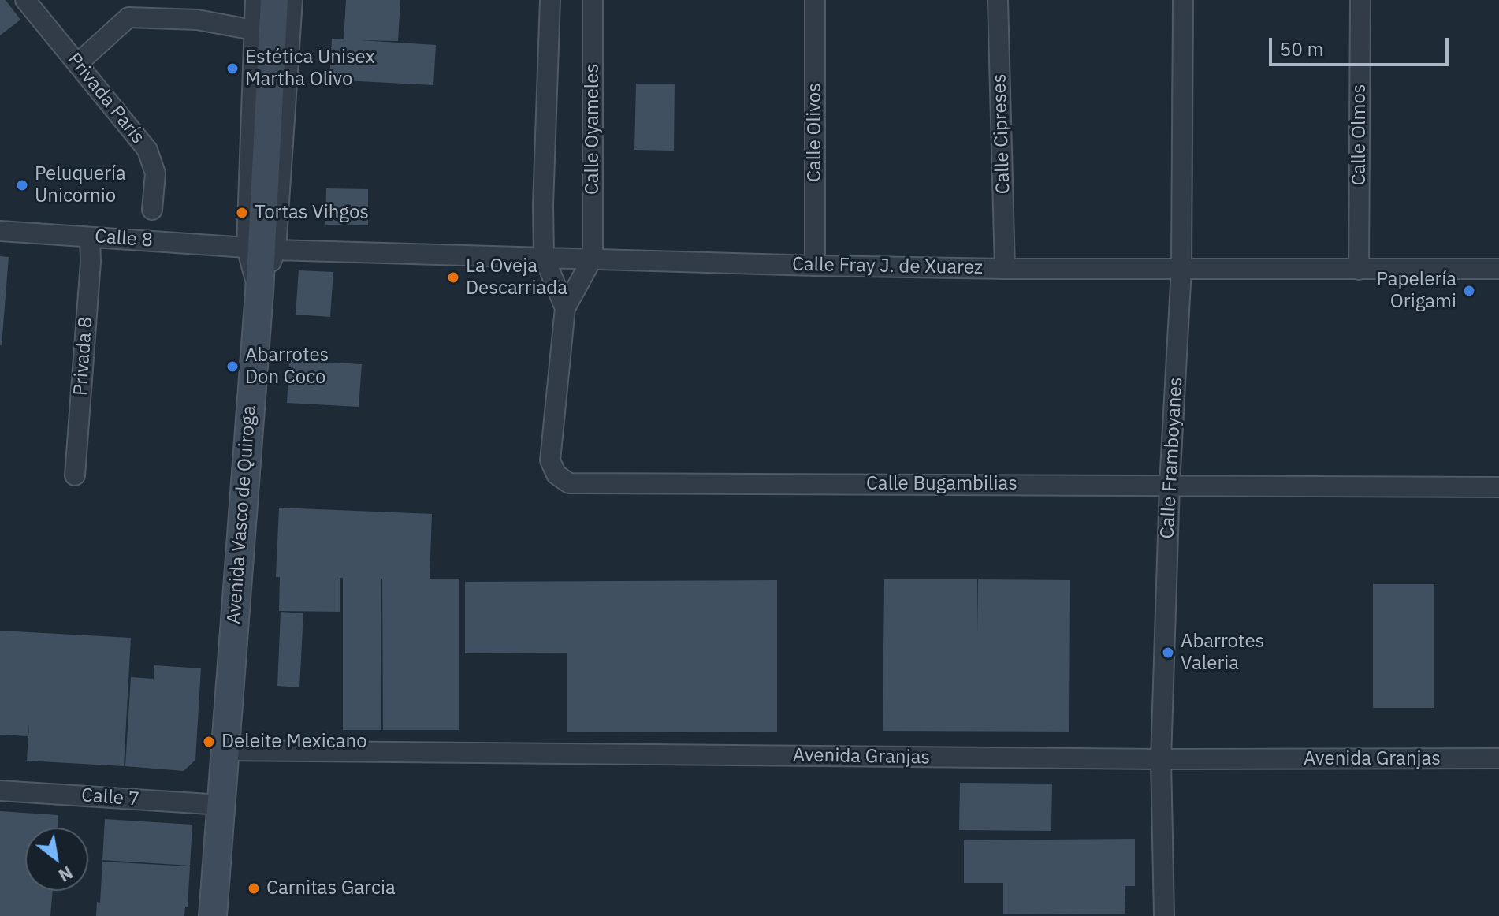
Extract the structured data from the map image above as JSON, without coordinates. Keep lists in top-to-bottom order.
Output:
{
  "streets": {
    "main road": ["Avenida Vasco de Quiroga"],
    "street": [
      "Privada París",
      "Calle Oyameles",
      "Calle Olivos",
      "Calle Cipreses",
      "Calle Olmos",
      "Calle 8",
      "Calle Fray J. de Xuarez",
      "Privada 8",
      "Calle Framboyanes",
      "Calle Bugambilias",
      "Avenida Granjas",
      "Calle 7"
    ]
  },
  "crossings": [
    ["Calle Oyameles", "Calle Fray J. de Xuarez"],
    ["Calle Oyameles", "Calle Bugambilias"],
    ["Calle Olivos", "Calle Fray J. de Xuarez"],
    ["Calle Cipreses", "Calle Fray J. de Xuarez"],
    ["Calle Olmos", "Calle Fray J. de Xuarez"],
    ["Calle 8", "Privada 8"],
    ["Calle Fray J. de Xuarez", "Calle Framboyanes"],
    ["Calle Fray J. de Xuarez", "Calle Bugambilias"],
    ["Calle Framboyanes", "Calle Bugambilias"],
    ["Calle Framboyanes", "Avenida Granjas"],
    ["Avenida Vasco de Quiroga", "Avenida Granjas"],
    ["Avenida Vasco de Quiroga", "Calle 7"]
  ],
  "places": [
    "Estética Unisex Martha Olivo",
    "Peluquería Unicornio",
    "Tortas Vihgos",
    "La Oveja Descarriada",
    "Papelería Origami",
    "Abarrotes Don Coco",
    "Abarrotes Valeria",
    "Deleite Mexicano",
    "Carnitas Garcia"
  ],
  "scale_bar": "50 m",
  "north": "bottom right"
}
